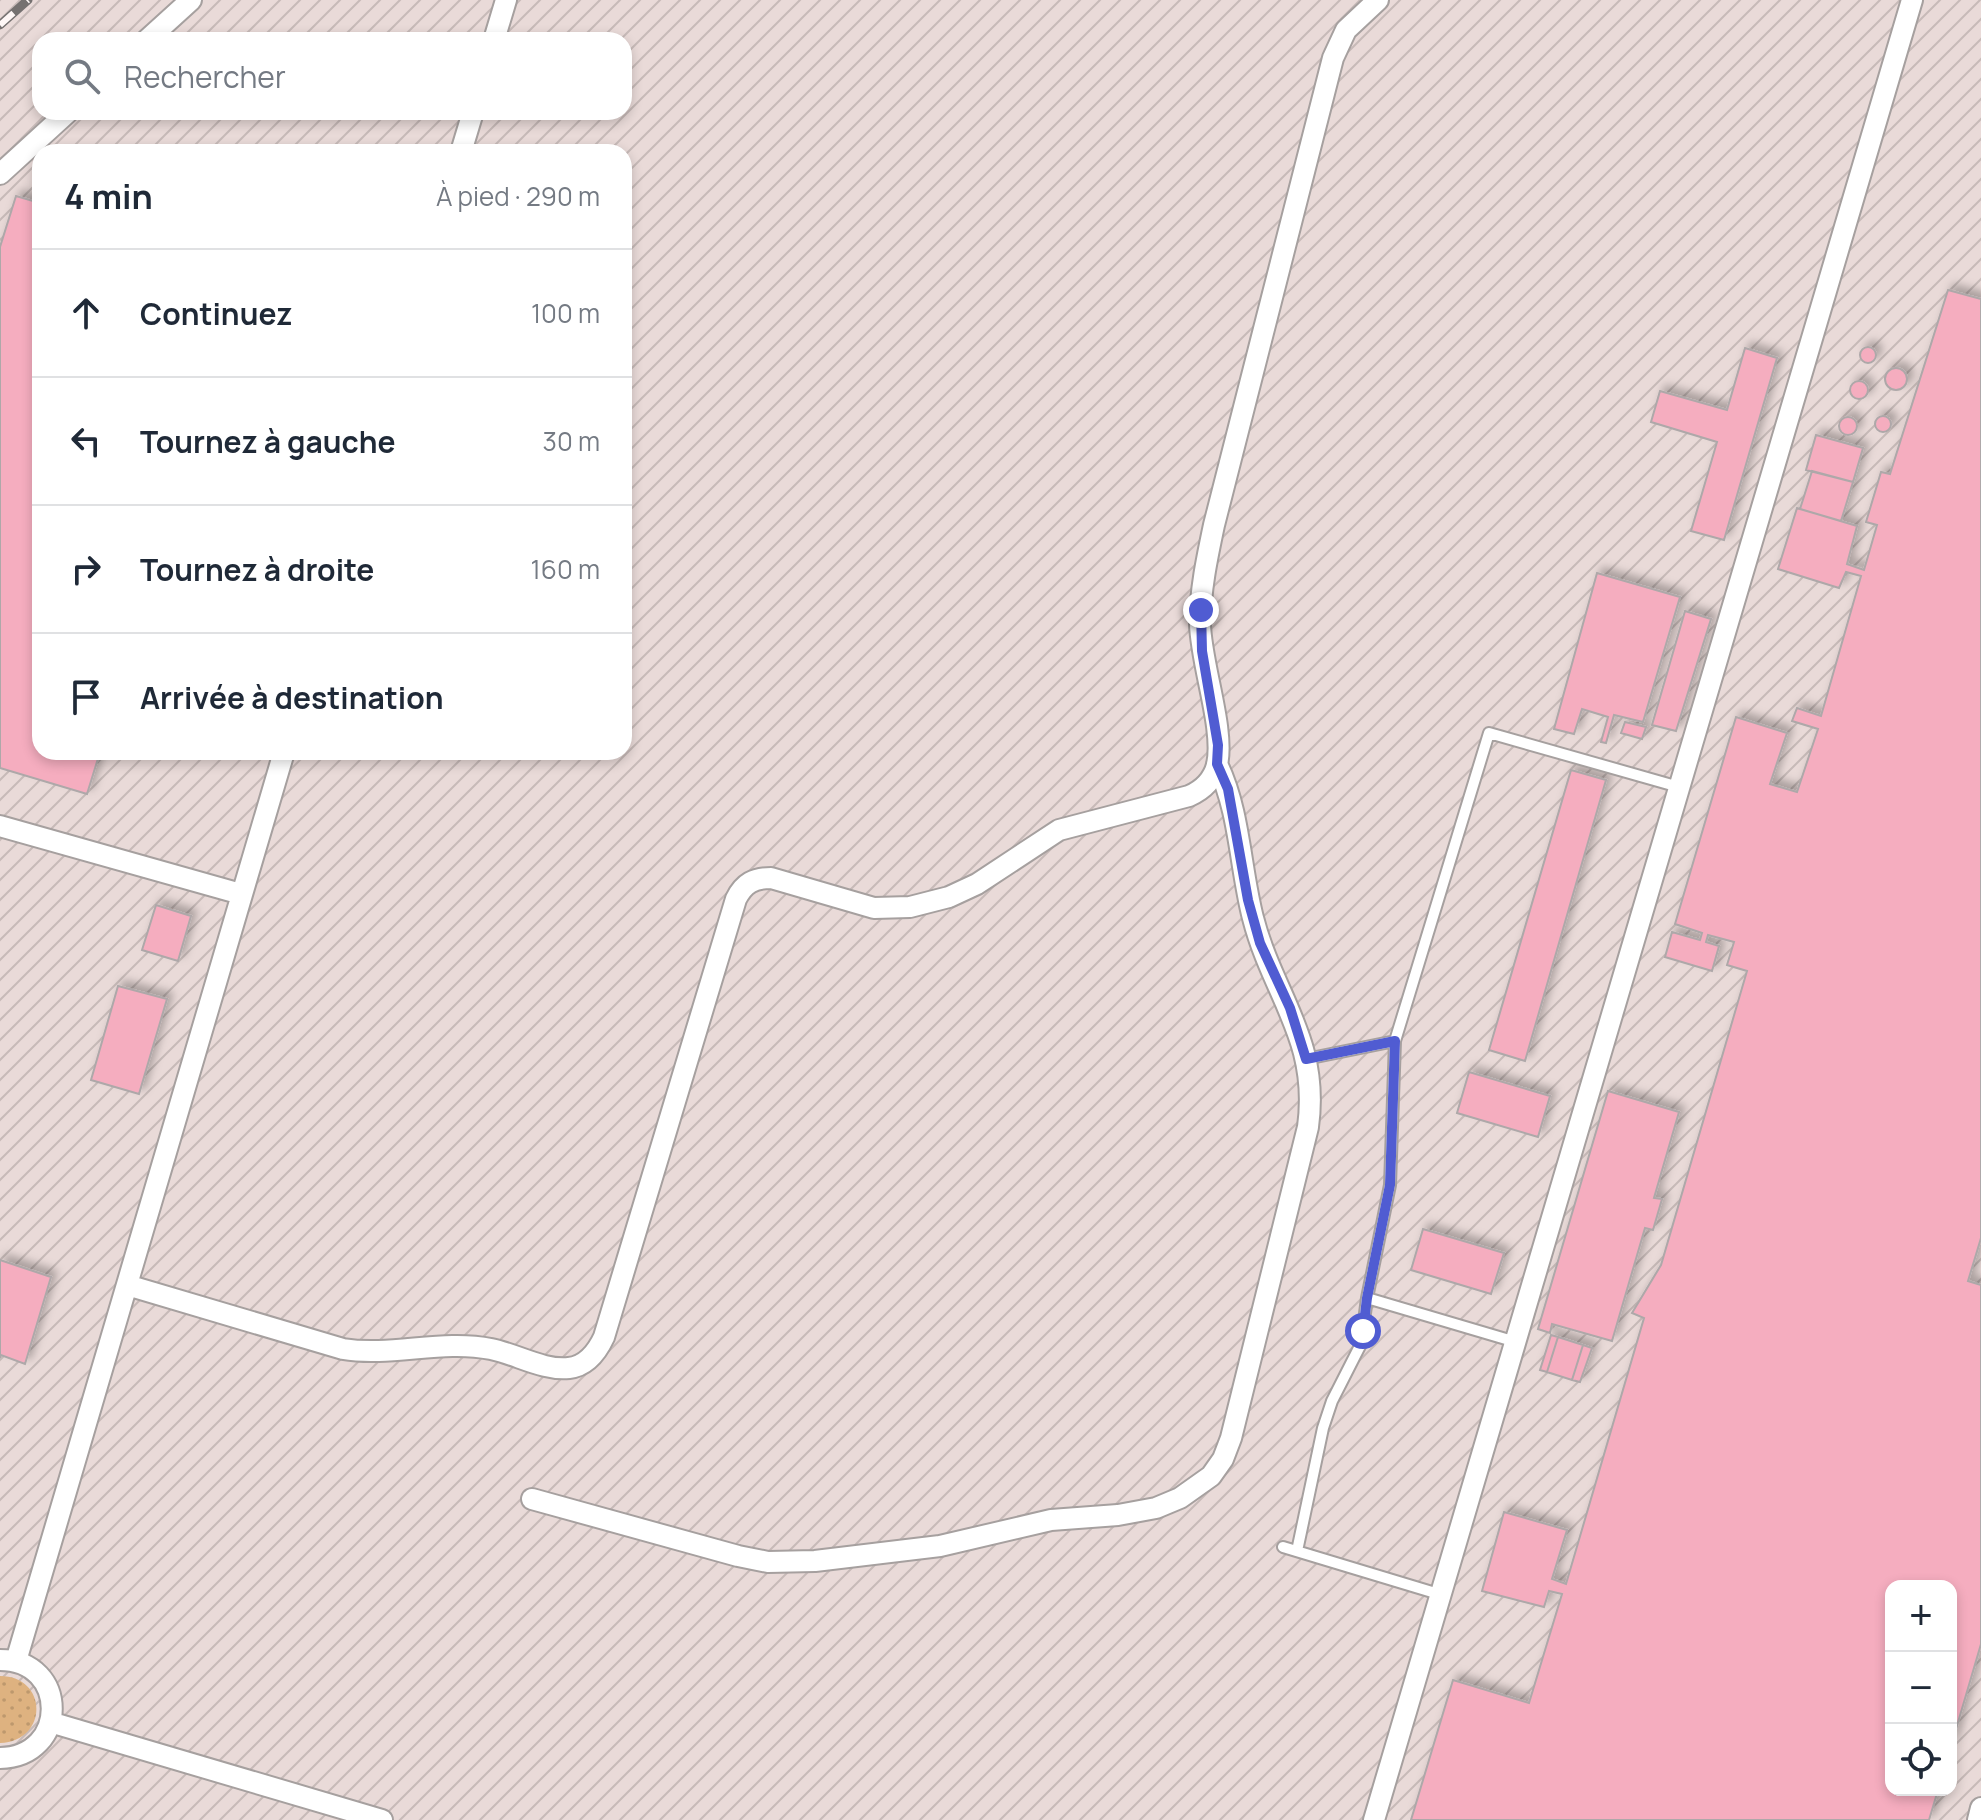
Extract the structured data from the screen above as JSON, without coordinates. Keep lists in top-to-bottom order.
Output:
{
  "page": {
    "search": "Rechercher",
    "heading": ["4 min", "À pied · 290 m"],
    "list": [
      ["Continuez", "100 m"],
      ["Tournez à gauche", "30 m"],
      ["Tournez à droite", "160 m"],
      "Arrivée à destination"
    ],
    "map_buttons": ["+", "−"]
  }
}
